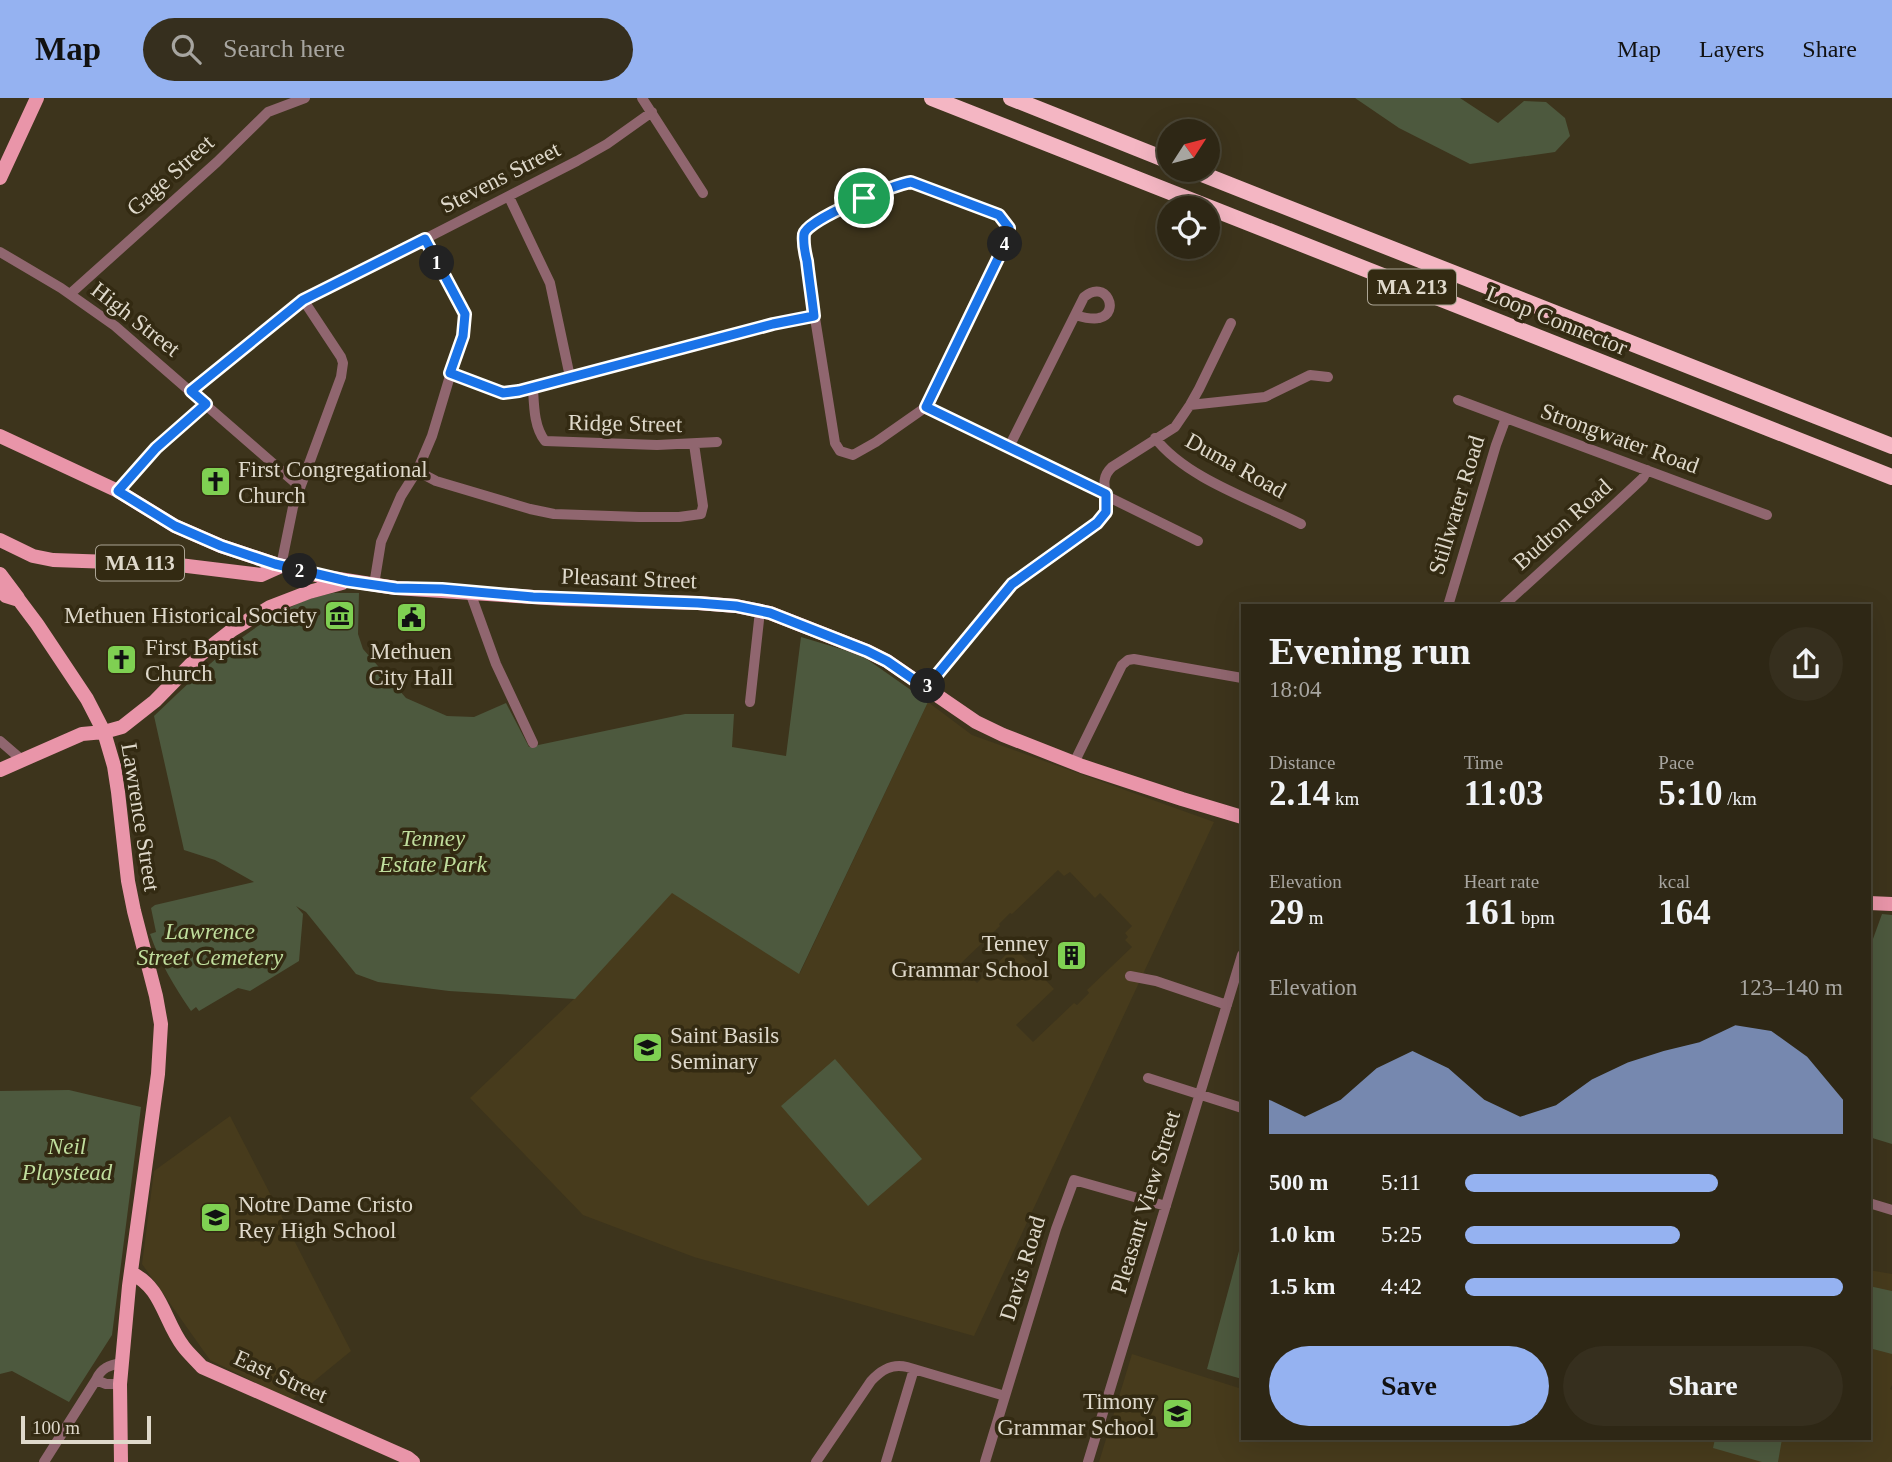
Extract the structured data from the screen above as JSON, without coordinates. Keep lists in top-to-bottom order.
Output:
{
  "streets": {
    "highway": ["MA 213", "Loop Connector"],
    "main road": [
      "MA 113",
      "Pleasant Street",
      "Lawrence Street",
      "East Street"
    ],
    "street": [
      "Gage Street",
      "Stevens Street",
      "High Street",
      "Ridge Street",
      "Strongwater Road",
      "Duma Road",
      "Stillwater Road",
      "Budron Road",
      "Pleasant View Street",
      "Davis Road"
    ]
  },
  "crossings": [
    ["Gage Street", "High Street"],
    ["Stevens Street", "High Street"],
    ["Strongwater Road", "Stillwater Road"],
    ["Strongwater Road", "Budron Road"],
    ["MA 113", "Pleasant Street"],
    ["Lawrence Street", "East Street"],
    ["Pleasant View Street", "Davis Road"]
  ],
  "parks": ["Tenney Estate Park", "Lawrence Street Cemetery", "Neil Playstead"],
  "places": {
    "church": ["First Congregational Church", "First Baptist Church"],
    "museum": ["Methuen Historical Society"],
    "public building": ["Methuen City Hall"],
    "building": ["Tenney Grammar School"],
    "school or university": ["Saint Basils Seminary", "Notre Dame Cristo Rey High School", "Timony Grammar School"]
  },
  "scale_bar": "100 m",
  "north": "top right",
  "page": {
    "header": "Map",
    "search": "Search here",
    "nav": ["Map", "Layers", "Share"],
    "pins": [
      "4",
      "1",
      "2",
      "3"
    ],
    "heading": ["Evening run", "18:04"],
    "stats": [
      ["Distance", "2.14 km"],
      ["Time", "11:03"],
      ["Pace", "5:10 /km"],
      ["Elevation", "29 m"],
      ["Heart rate", "161 bpm"],
      ["kcal", "164"]
    ],
    "chart": ["Elevation", "123–140 m"],
    "list": [
      {
        "name": "500 m",
        "note": "5:11"
      },
      {
        "name": "1.0 km",
        "note": "5:25"
      },
      {
        "name": "1.5 km",
        "note": "4:42"
      }
    ],
    "buttons": ["Save", "Share"],
    "scale": "100 m"
  }
}
